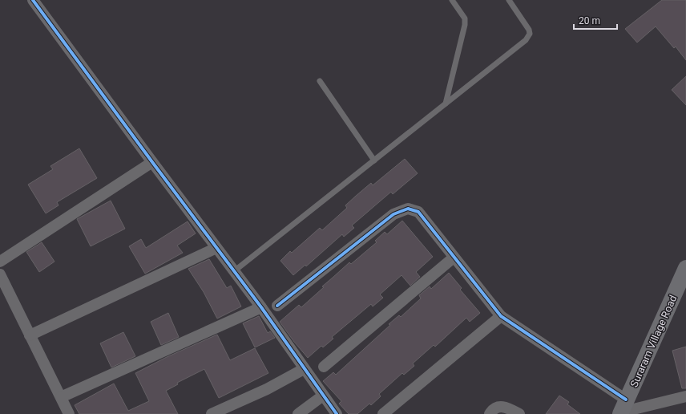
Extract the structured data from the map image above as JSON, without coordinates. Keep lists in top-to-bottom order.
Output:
{
  "streets": {
    "main road": ["Suraram Village Road"]
  },
  "scale_bar": "20 m"
}
